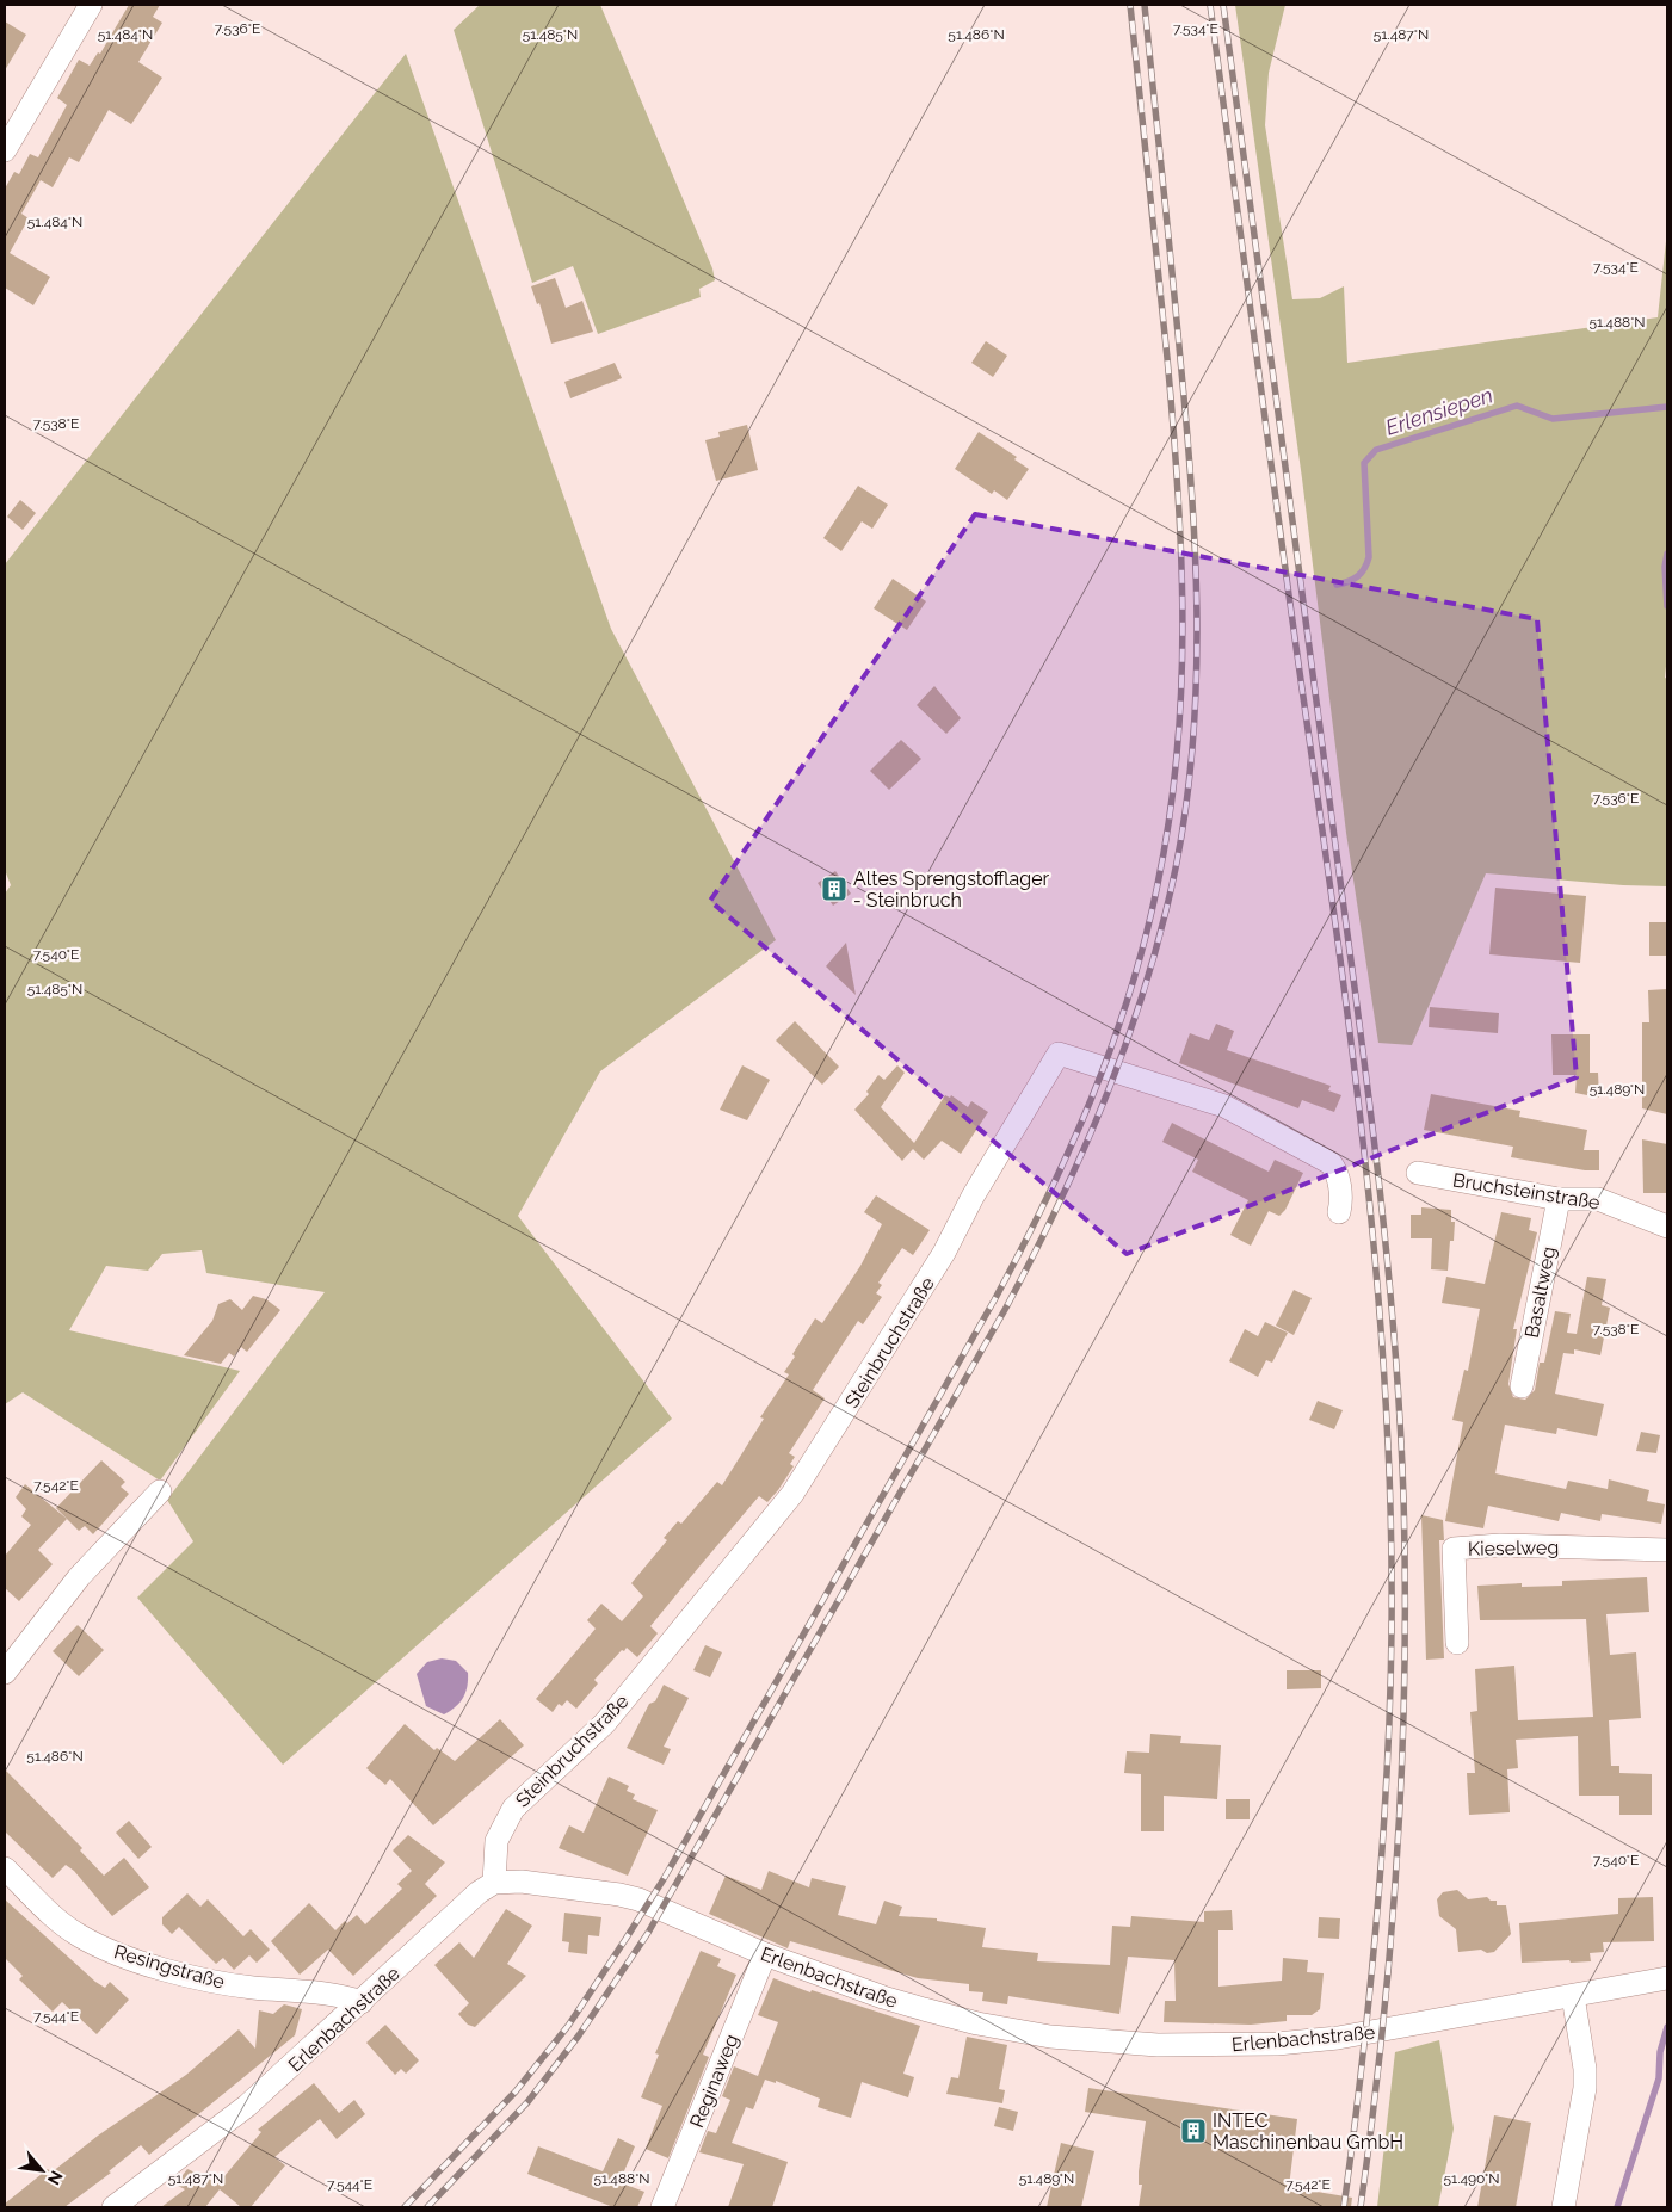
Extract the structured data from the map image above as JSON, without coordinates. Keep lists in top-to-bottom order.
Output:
{
  "streets": {
    "street": [
      "Bruchsteinstraße",
      "Basaltweg",
      "Steinbruchstraße",
      "Kieselweg",
      "Resingstraße",
      "Erlenbachstraße",
      "Reginaweg"
    ]
  },
  "crossings": [
    ["Bruchsteinstraße", "Basaltweg"],
    ["Steinbruchstraße", "Erlenbachstraße"],
    ["Resingstraße", "Erlenbachstraße"],
    ["Erlenbachstraße", "Reginaweg"]
  ],
  "water": ["Erlensiepen"],
  "places": {
    "building": ["Altes Sprengstofflager - Steinbruch", "INTEC Maschinenbau GmbH"]
  },
  "north": "bottom right",
  "coordinates": [
    "7.536°E",
    "7.534°E",
    "51.484°N",
    "51.485°N",
    "51.486°N",
    "51.487°N",
    "51.488°N",
    "7.538°E",
    "7.540°E",
    "51.489°N",
    "7.542°E",
    "7.544°E",
    "51.490°N"
  ]
}
